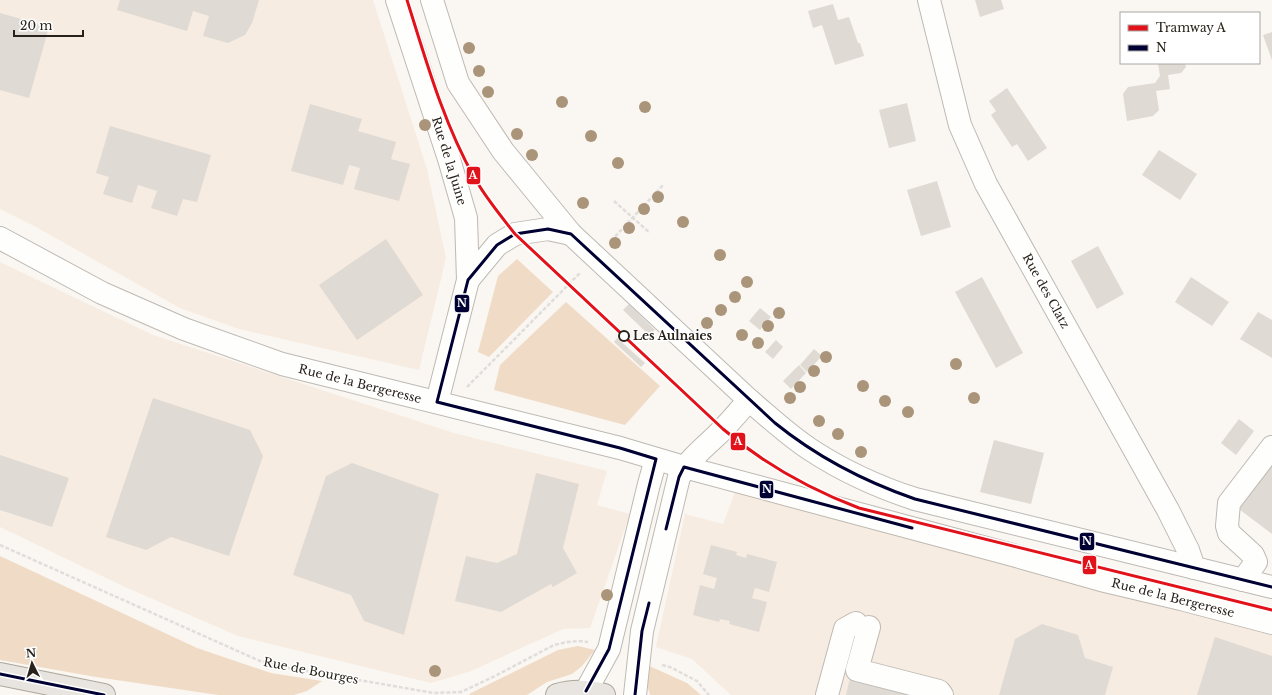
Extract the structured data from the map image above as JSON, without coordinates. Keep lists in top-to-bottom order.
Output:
{
  "streets": {
    "street": ["Rue de la Juine", "Rue des Clatz", "Rue de la Bergeresse"],
    "path": ["Rue de Bourges"]
  },
  "crossings": [
    ["Rue de la Juine", "Rue de la Bergeresse"]
  ],
  "places": ["Les Aulnaies"],
  "lines": ["tram line A", "transit line N"],
  "legend": ["Tramway A", "N"],
  "scale_bar": "20 m",
  "north": "top"
}
